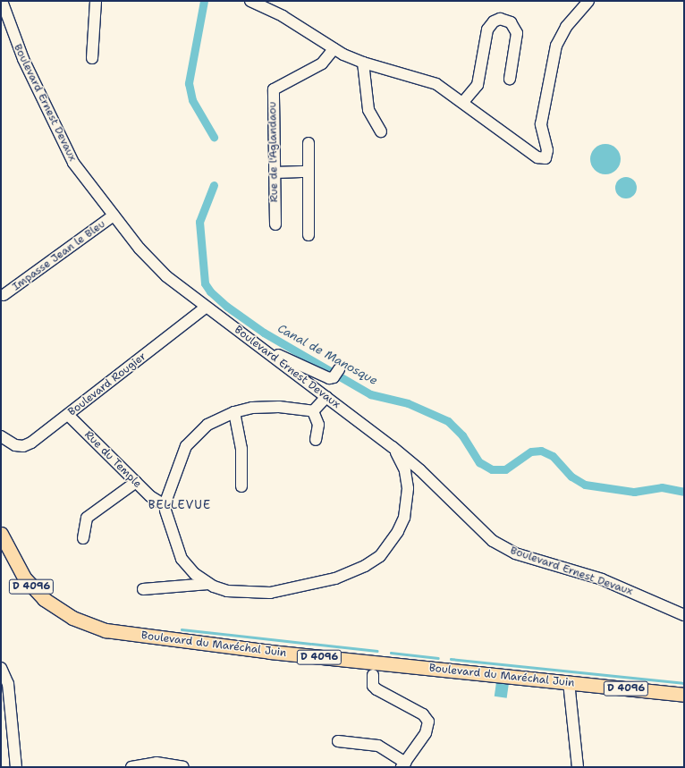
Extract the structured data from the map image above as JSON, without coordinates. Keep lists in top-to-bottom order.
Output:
{
  "streets": {
    "main road": ["D 4096", "Boulevard du Maréchal Juin"],
    "street": [
      "Boulevard Ernest Devaux",
      "Rue de l'Aglandaou",
      "Impasse Jean le Bleu",
      "Boulevard Rougier",
      "Rue du Temple"
    ]
  },
  "crossings": [
    ["Boulevard Ernest Devaux", "Impasse Jean le Bleu"],
    ["Boulevard Ernest Devaux", "Boulevard Rougier"],
    ["Boulevard Rougier", "Rue du Temple"]
  ],
  "districts": ["BELLEVUE"],
  "water": ["Canal de Manosque"]
}
